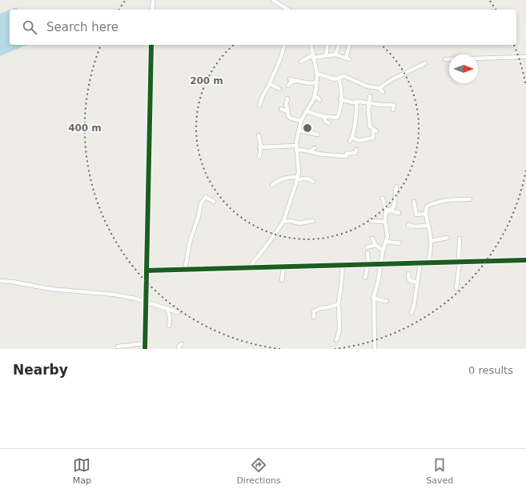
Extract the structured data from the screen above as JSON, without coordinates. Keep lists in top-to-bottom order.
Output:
{
  "north": "right",
  "page": {
    "search": "Search here",
    "heading": ["Nearby", "0 results"],
    "nav": ["Map", "Directions", "Saved"]
  },
  "rings": ["200 m", "400 m"]
}
